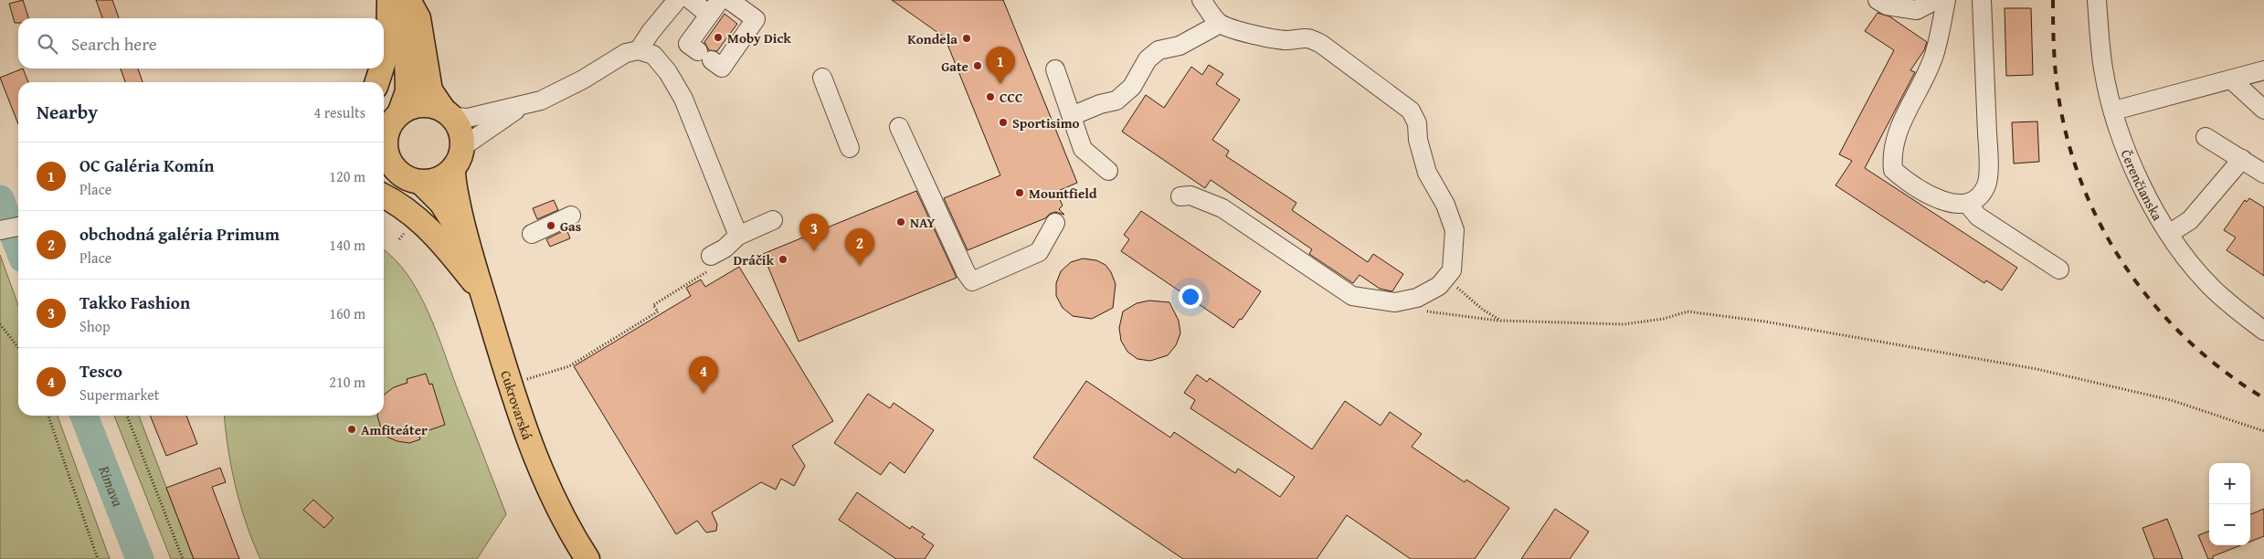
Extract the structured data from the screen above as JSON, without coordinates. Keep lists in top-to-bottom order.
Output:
{
  "streets": {
    "main road": ["Cukrovarská"],
    "street": ["Čerenčianska"]
  },
  "water": ["Rimava"],
  "places": [
    "Moby Dick",
    "Kondela",
    "Gate",
    "CCC",
    "Sportisimo",
    "Mountfield",
    "NAY",
    "Gas",
    "Dráčik",
    "Amfiteáter"
  ],
  "page": {
    "search": "Search here",
    "pins": [
      "1",
      "3",
      "2",
      "4"
    ],
    "heading": ["Nearby", "4 results"],
    "list": [
      {
        "mark": "1",
        "name": "OC Galéria Komín",
        "note": "Place",
        "value": "120 m"
      },
      {
        "mark": "2",
        "name": "obchodná galéria Primum",
        "note": "Place",
        "value": "140 m"
      },
      {
        "mark": "3",
        "name": "Takko Fashion",
        "note": "Shop",
        "value": "160 m"
      },
      {
        "mark": "4",
        "name": "Tesco",
        "note": "Supermarket",
        "value": "210 m"
      }
    ],
    "map_buttons": ["+", "−"]
  }
}
